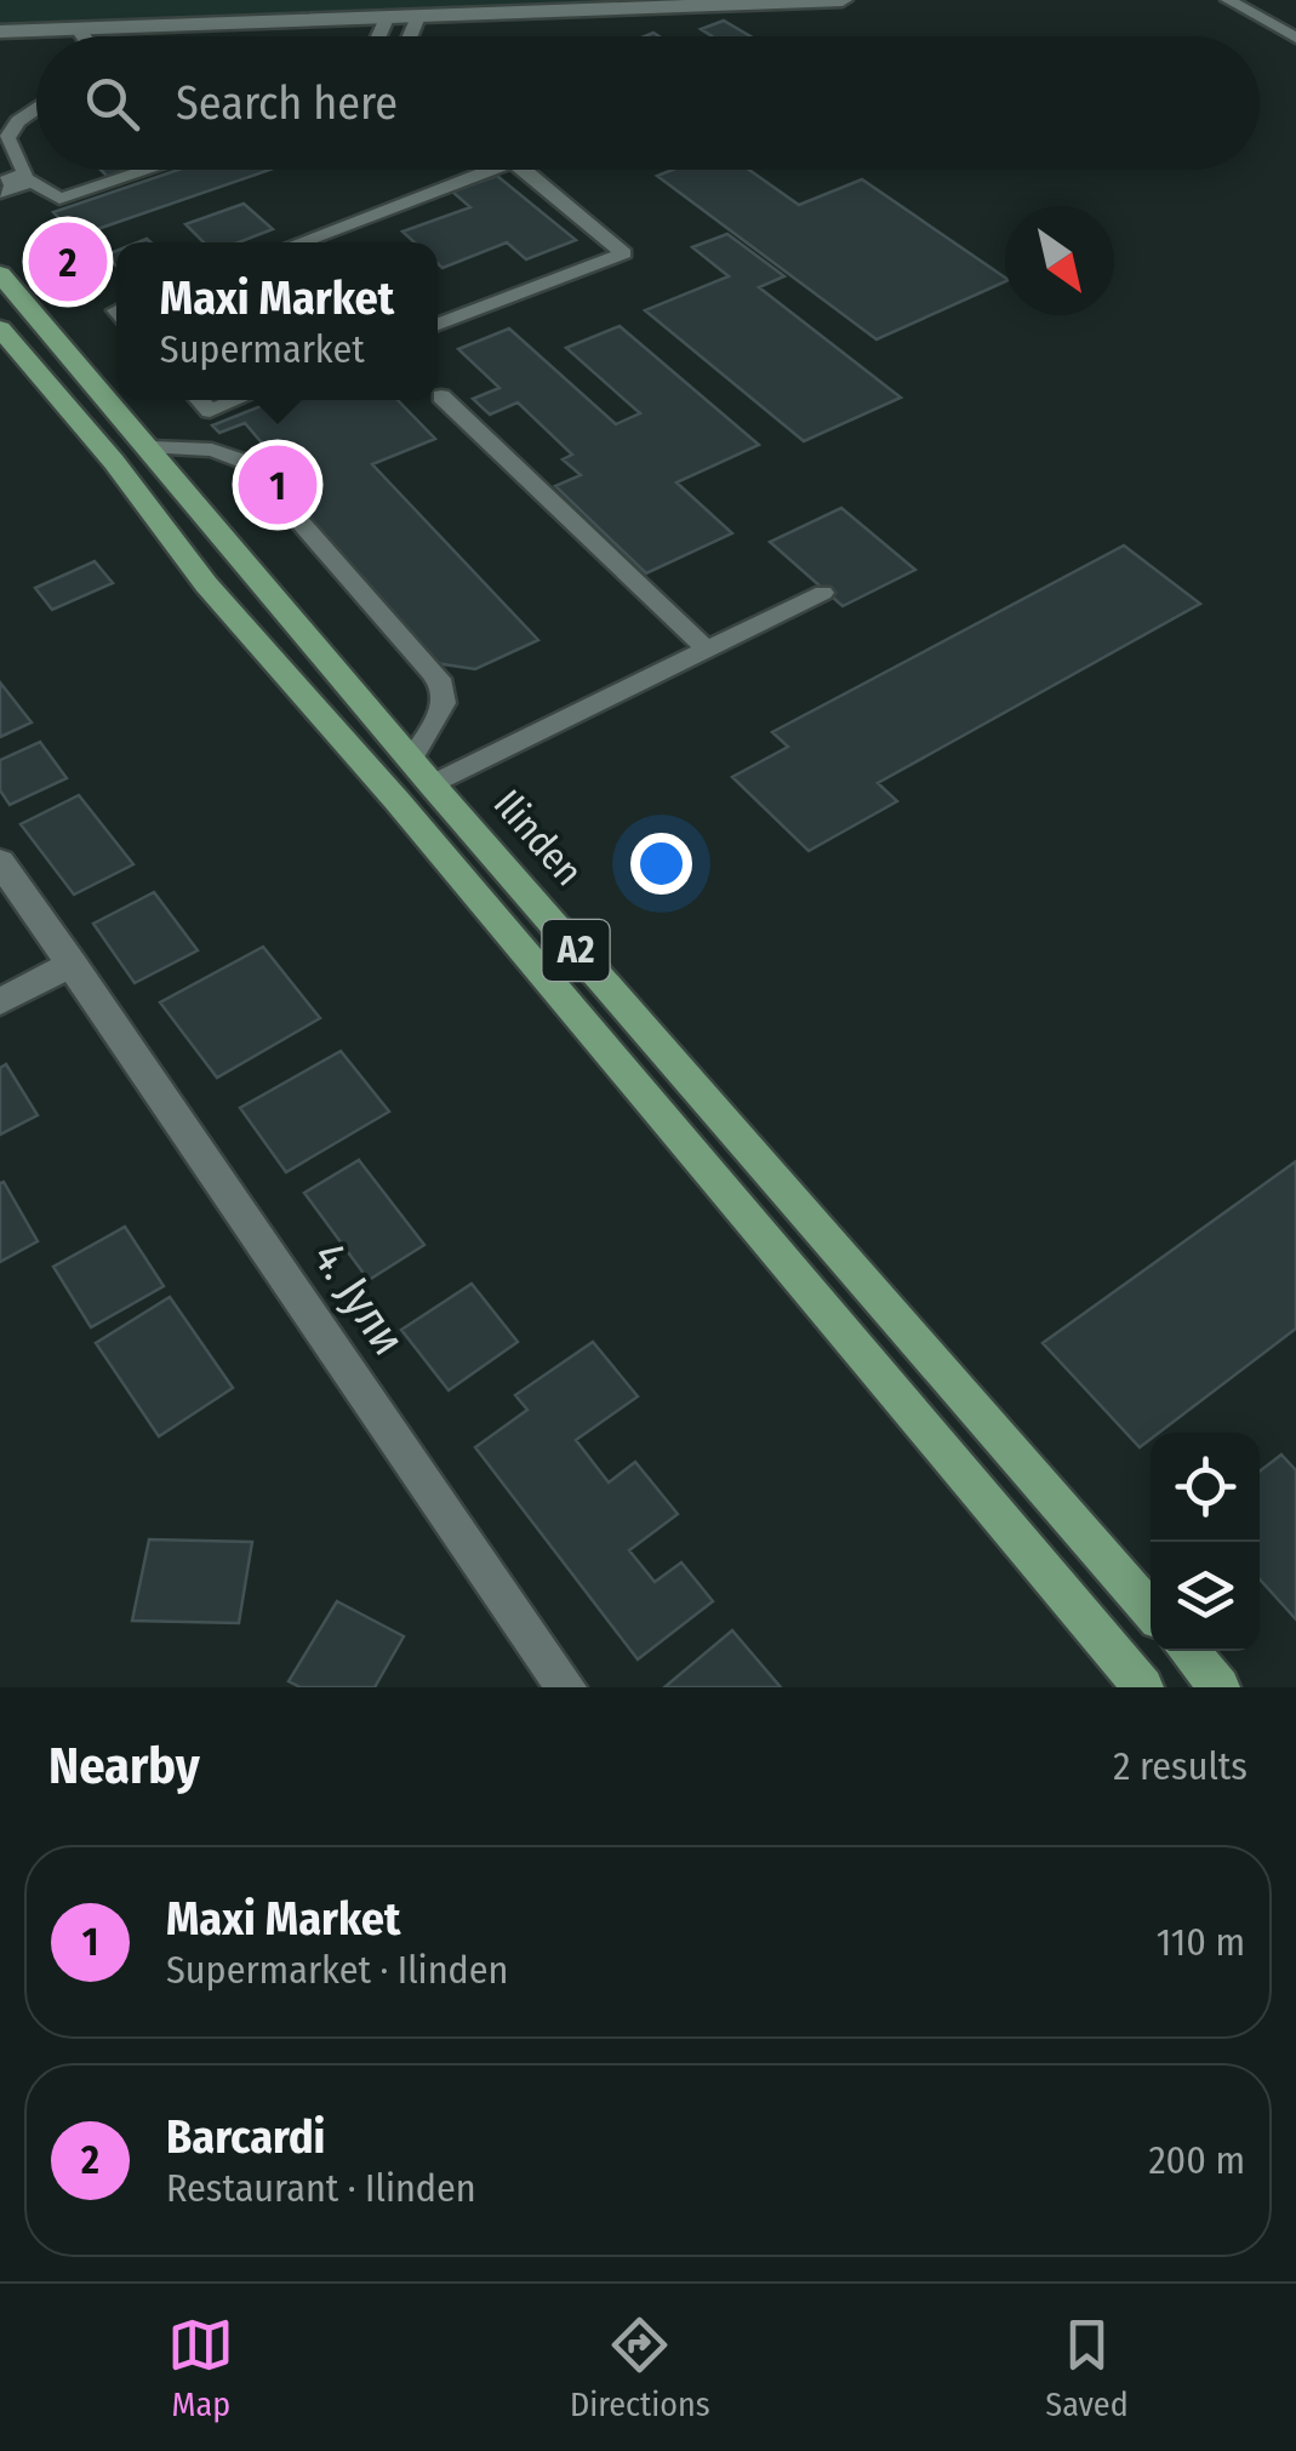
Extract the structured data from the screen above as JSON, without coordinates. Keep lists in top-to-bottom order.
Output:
{
  "streets": {
    "main road": ["Ilinden", "A2"],
    "street": ["4. Јули"]
  },
  "north": "bottom right",
  "page": {
    "search": "Search here",
    "pins": ["2", "1"],
    "popup": ["Maxi Market", "Supermarket"],
    "heading": ["Nearby", "2 results"],
    "list": [
      {
        "mark": "1",
        "name": "Maxi Market",
        "note": "Supermarket · Ilinden",
        "value": "110 m"
      },
      {
        "mark": "2",
        "name": "Barcardi",
        "note": "Restaurant · Ilinden",
        "value": "200 m"
      }
    ],
    "nav": ["Map", "Directions", "Saved"]
  }
}
